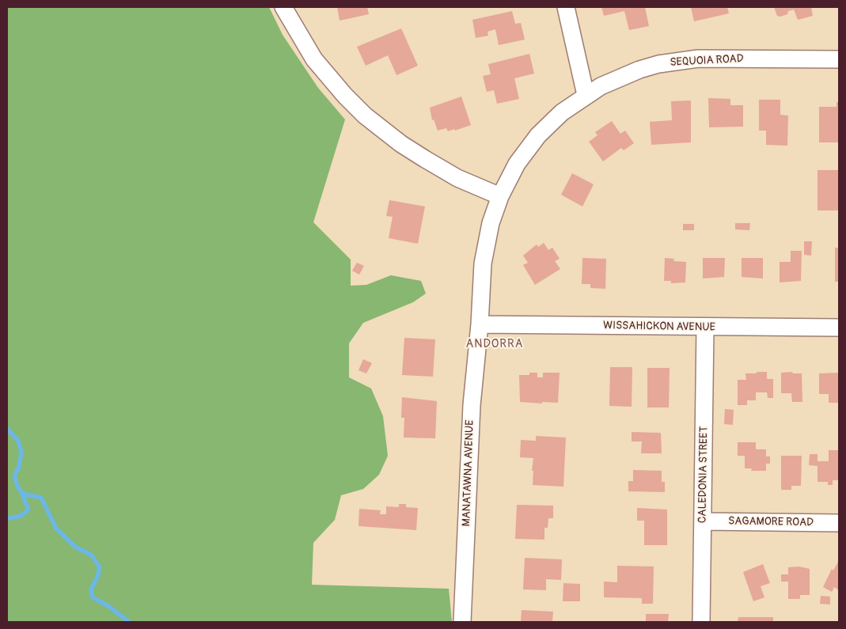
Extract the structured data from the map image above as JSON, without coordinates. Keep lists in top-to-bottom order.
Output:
{
  "streets": {
    "street": [
      "SEQUOIA ROAD",
      "WISSAHICKON AVENUE",
      "MANATAWNA AVENUE",
      "CALEDONIA STREET",
      "SAGAMORE ROAD"
    ]
  },
  "crossings": [
    ["SEQUOIA ROAD", "WISSAHICKON AVENUE"],
    ["SEQUOIA ROAD", "MANATAWNA AVENUE"],
    ["WISSAHICKON AVENUE", "MANATAWNA AVENUE"],
    ["WISSAHICKON AVENUE", "CALEDONIA STREET"],
    ["CALEDONIA STREET", "SAGAMORE ROAD"]
  ],
  "districts": ["ANDORRA"]
}
